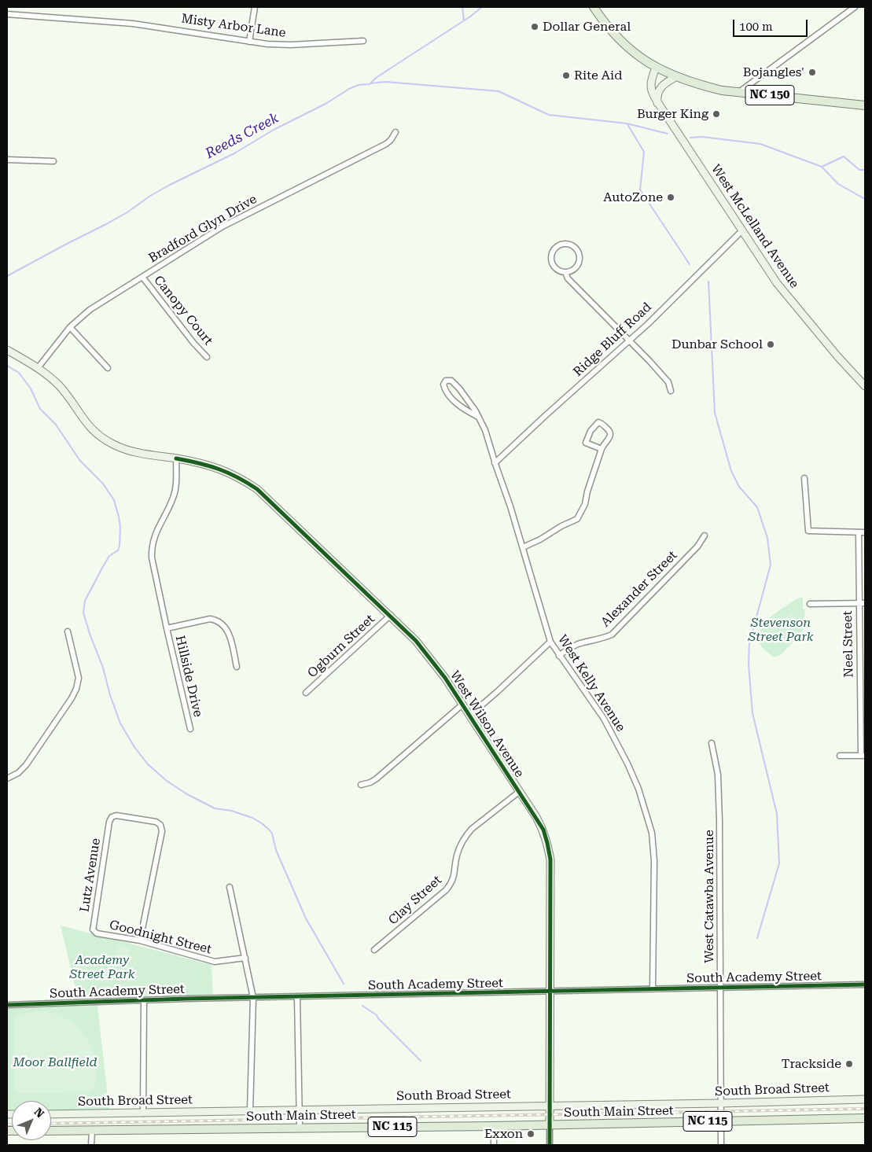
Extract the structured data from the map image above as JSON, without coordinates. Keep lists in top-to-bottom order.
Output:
{
  "streets": {
    "main road": ["NC 150", "South Main Street", "NC 115"],
    "street": [
      "Misty Arbor Lane",
      "West McLelland Avenue",
      "Bradford Glyn Drive",
      "Canopy Court",
      "Ridge Bluff Road",
      "Alexander Street",
      "Neel Street",
      "Ogburn Street",
      "Hillside Drive",
      "West Kelly Avenue",
      "West Wilson Avenue",
      "Lutz Avenue",
      "West Catawba Avenue",
      "Clay Street",
      "Goodnight Street",
      "South Academy Street",
      "South Broad Street"
    ]
  },
  "crossings": [
    ["NC 150", "West McLelland Avenue"],
    ["West McLelland Avenue", "Ridge Bluff Road"],
    ["Bradford Glyn Drive", "Canopy Court"],
    ["Bradford Glyn Drive", "West Wilson Avenue"],
    ["Ridge Bluff Road", "West Kelly Avenue"],
    ["Alexander Street", "West Kelly Avenue"],
    ["Ogburn Street", "West Wilson Avenue"],
    ["Hillside Drive", "West Wilson Avenue"],
    ["West Kelly Avenue", "South Academy Street"],
    ["West Wilson Avenue", "Clay Street"],
    ["West Wilson Avenue", "South Academy Street"],
    ["West Wilson Avenue", "South Broad Street"],
    ["West Wilson Avenue", "South Main Street"],
    ["Lutz Avenue", "Goodnight Street"],
    ["West Catawba Avenue", "South Academy Street"],
    ["West Catawba Avenue", "South Broad Street"],
    ["West Catawba Avenue", "South Main Street"]
  ],
  "water": ["Reeds Creek"],
  "parks": ["Stevenson Street Park", "Academy Street Park", "Moor Ballfield"],
  "places": [
    "Dollar General",
    "Bojangles'",
    "Rite Aid",
    "Burger King",
    "AutoZone",
    "Dunbar School",
    "Trackside",
    "Exxon"
  ],
  "scale_bar": "100 m",
  "north": "top right"
}
